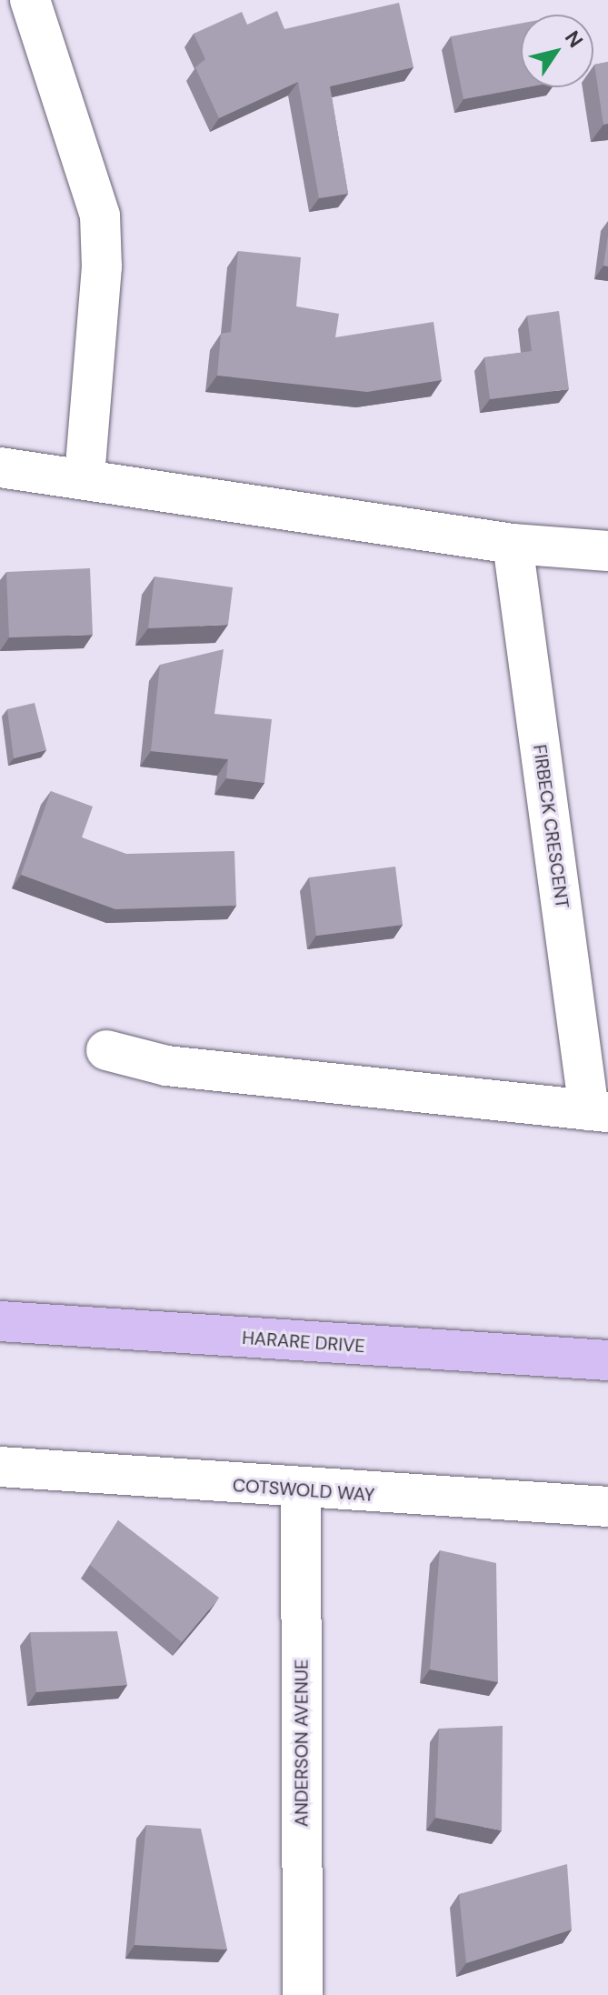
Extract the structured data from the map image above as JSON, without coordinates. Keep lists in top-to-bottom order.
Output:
{
  "streets": {
    "main road": ["HARARE DRIVE"],
    "street": ["FIRBECK CRESCENT", "COTSWOLD WAY", "ANDERSON AVENUE"]
  },
  "crossings": [
    ["COTSWOLD WAY", "ANDERSON AVENUE"]
  ],
  "north": "top right"
}
